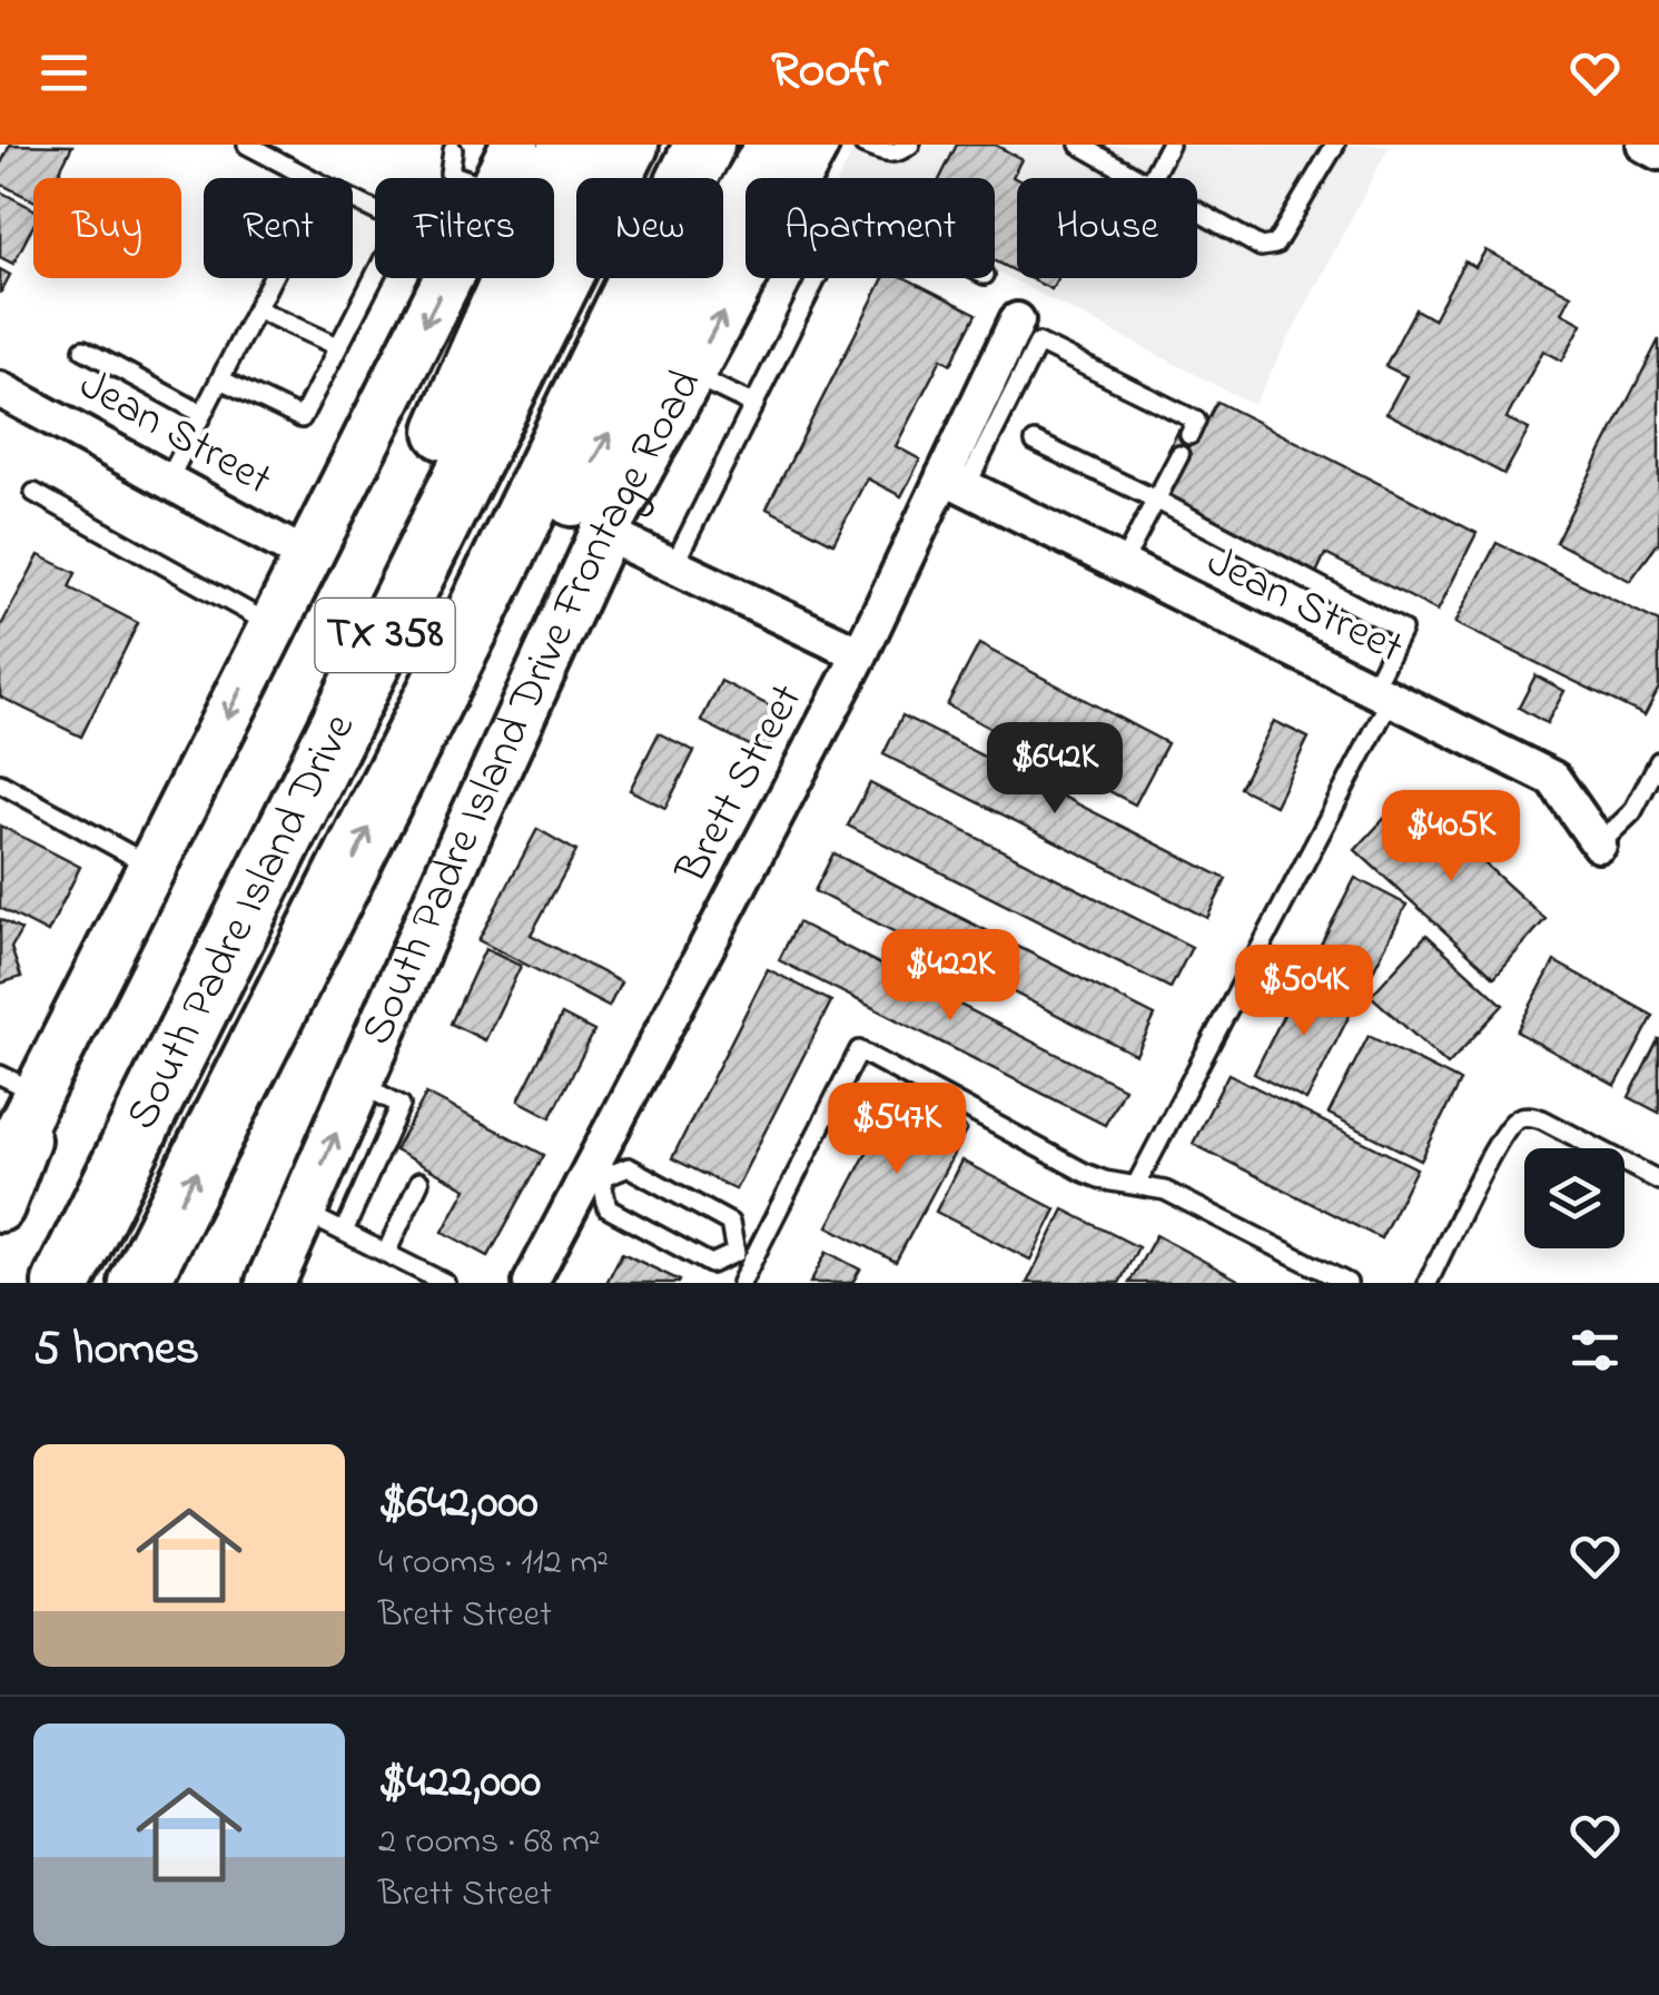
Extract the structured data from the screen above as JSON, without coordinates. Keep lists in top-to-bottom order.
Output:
{
  "streets": {
    "highway": ["TX 358", "South Padre Island Drive"],
    "main road": ["South Padre Island Drive Frontage Road"],
    "street": ["Jean Street", "Brett Street"]
  },
  "crossings": [
    ["Jean Street", "Brett Street"]
  ],
  "page": {
    "header": "Roofr",
    "chip": [
      "Buy",
      "Rent",
      "Filters",
      "New",
      "Apartment",
      "House"
    ],
    "price": [
      "$642K",
      "$405K",
      "$422K",
      "$504K",
      "$547K"
    ],
    "heading": "5 homes",
    "list": [
      {
        "name": "$642,000",
        "note": "4 rooms · 112 m² · Brett Street"
      },
      {
        "name": "$422,000",
        "note": "2 rooms · 68 m² · Brett Street"
      }
    ]
  }
}
